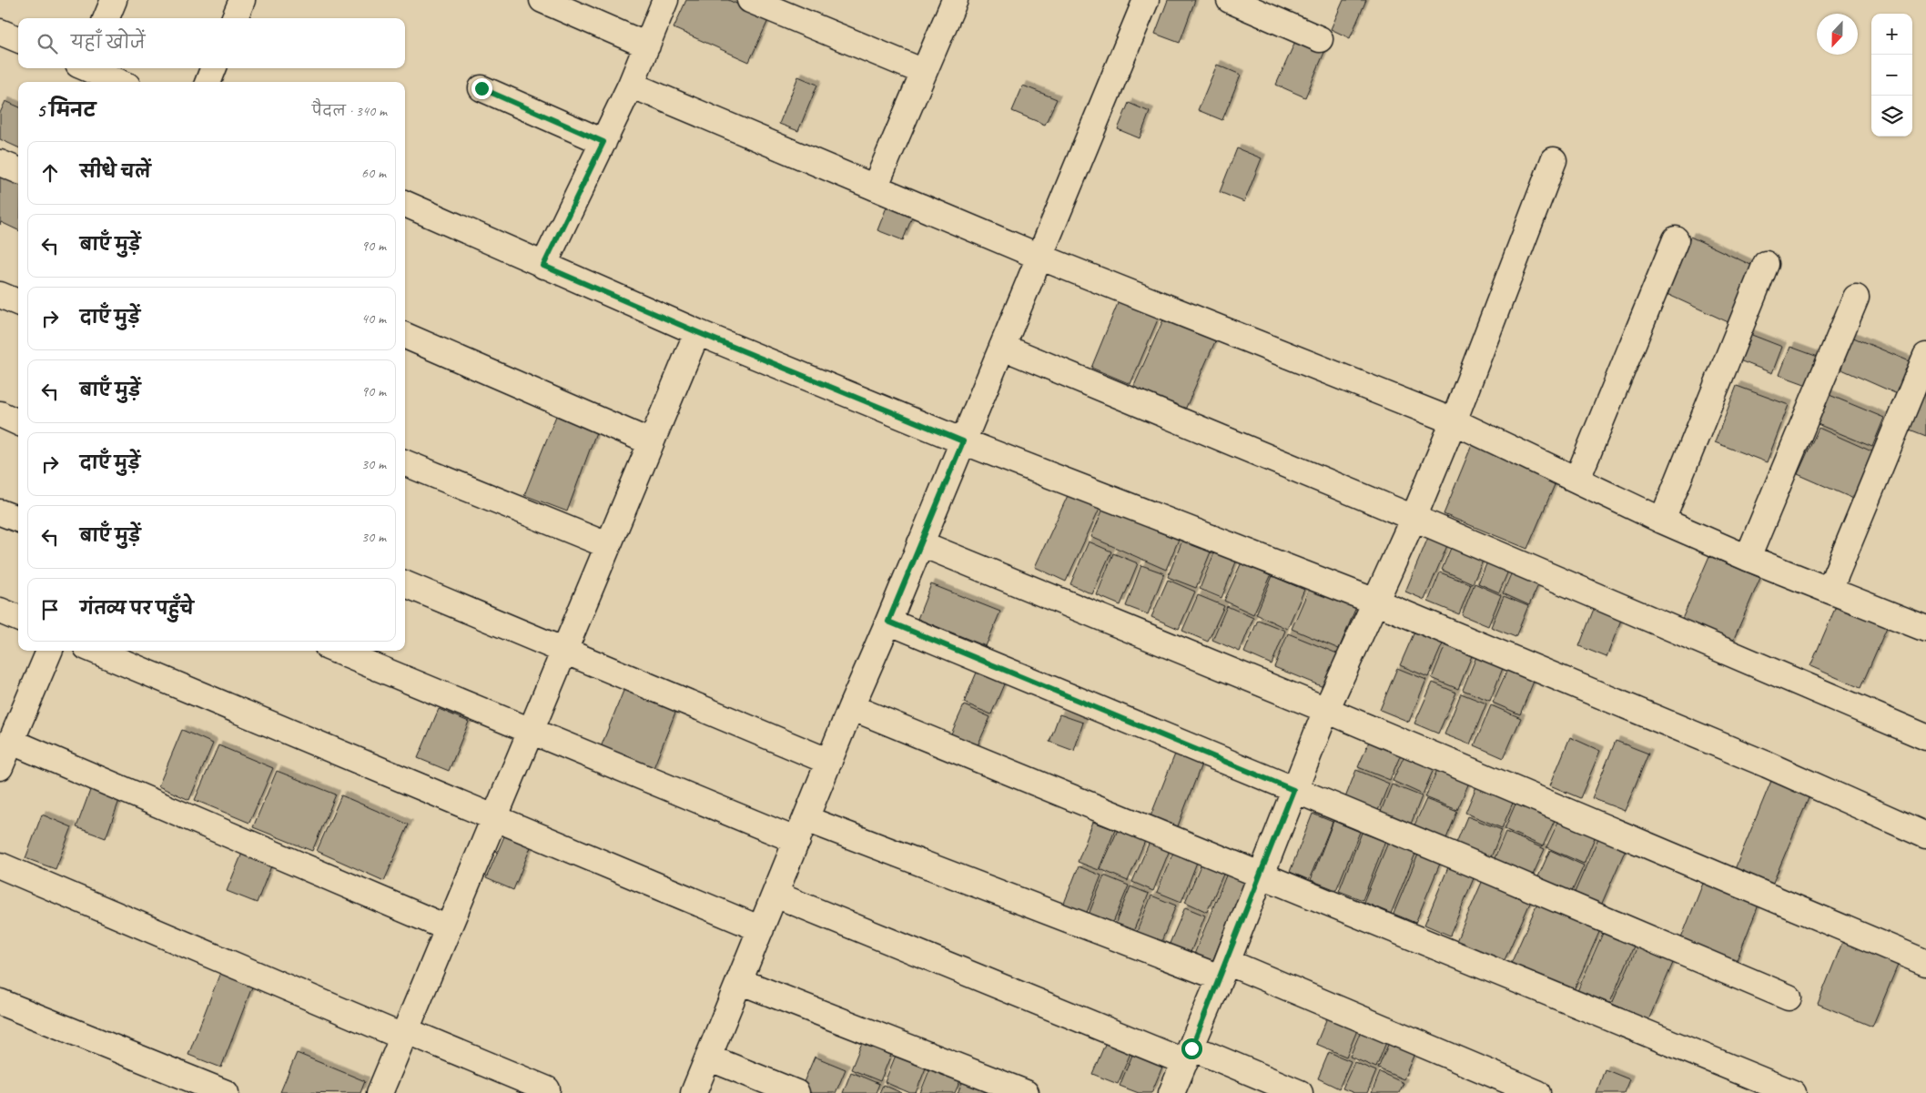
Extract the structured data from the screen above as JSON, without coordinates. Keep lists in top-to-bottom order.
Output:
{
  "north": "bottom",
  "page": {
    "map_buttons": ["+", "−"],
    "search": "यहाँ खोजें",
    "heading": ["5 मिनट", "पैदल · 340 m"],
    "list": [
      ["सीधे चलें", "60 m"],
      ["बाएँ मुड़ें", "90 m"],
      ["दाएँ मुड़ें", "40 m"],
      ["बाएँ मुड़ें", "90 m"],
      ["दाएँ मुड़ें", "30 m"],
      ["बाएँ मुड़ें", "30 m"],
      "गंतव्य पर पहुँचे"
    ]
  }
}
